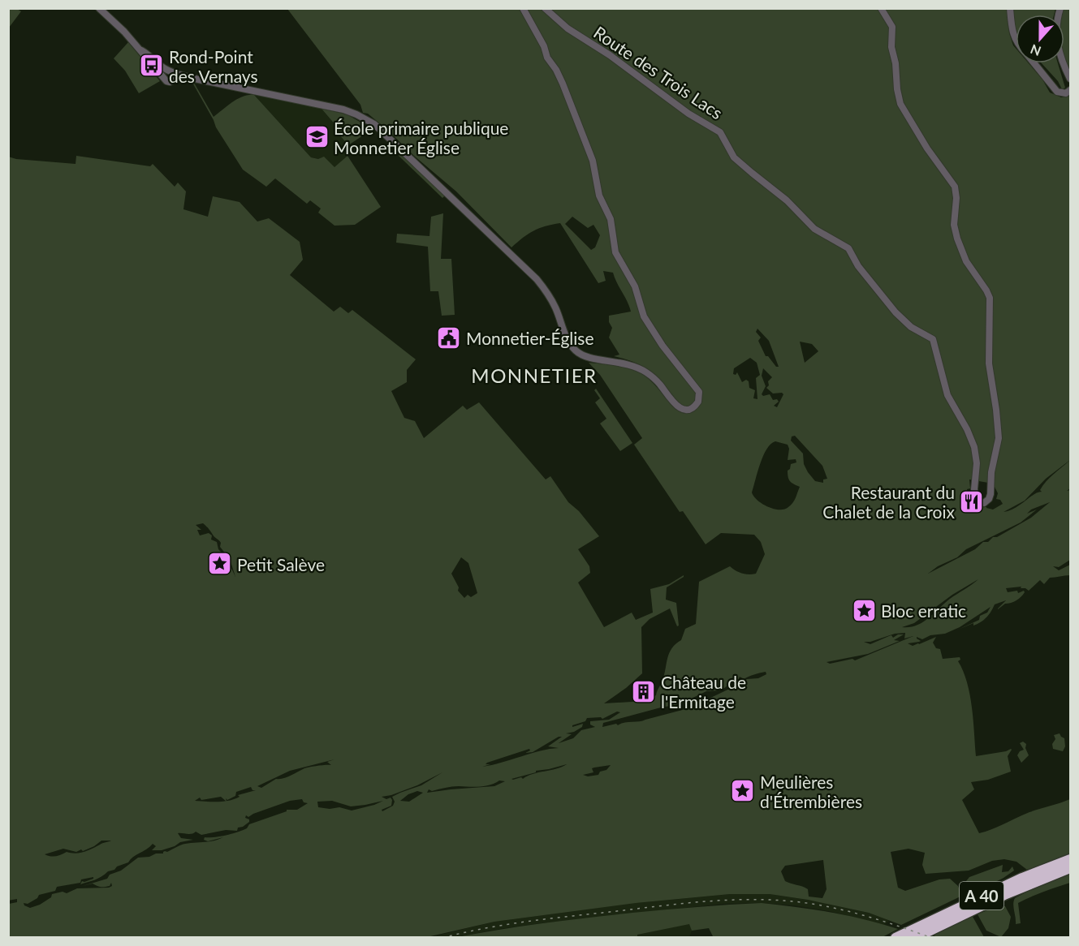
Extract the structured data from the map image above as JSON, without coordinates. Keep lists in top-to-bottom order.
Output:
{
  "streets": {
    "highway": ["A 40"],
    "street": ["Route des Trois Lacs"]
  },
  "districts": ["MONNETIER"],
  "places": {
    "bus stop": ["Rond-Point des Vernays"],
    "school or university": ["École primaire publique Monnetier Église"],
    "public building": ["Monnetier-Église"],
    "restaurant": ["Restaurant du Chalet de la Croix"],
    "place": ["Petit Salève", "Bloc erratic", "Meulières d'Étrembières"],
    "building": ["Château de l'Ermitage"]
  },
  "north": "bottom"
}
